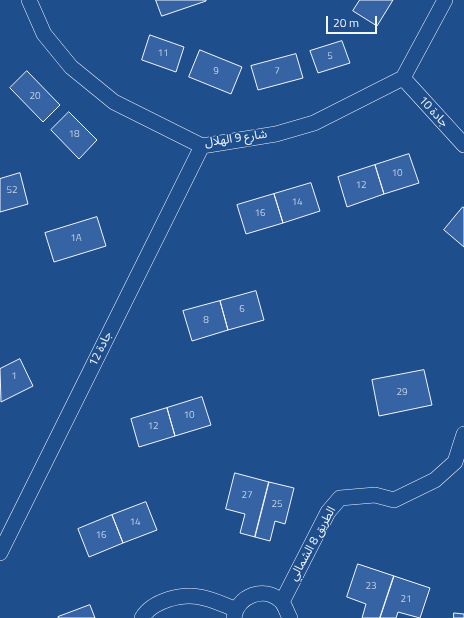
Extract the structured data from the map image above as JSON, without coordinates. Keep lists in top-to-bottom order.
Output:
{
  "streets": {
    "street": [
      "جادة 10",
      "شارع 9 الهلال",
      "جادة 12",
      "الطريق 8 الشمالي"
    ]
  },
  "crossings": [
    ["جادة 10", "شارع 9 الهلال"],
    ["شارع 9 الهلال", "جادة 12"]
  ],
  "house_numbers": [
    "11",
    "5",
    "9",
    "7",
    "20",
    "18",
    "10",
    "12",
    "52",
    "14",
    "16",
    "1A",
    "6",
    "8",
    "1",
    "29",
    "10",
    "12",
    "27",
    "25",
    "14",
    "16",
    "23",
    "21"
  ],
  "scale_bar": "20 m"
}
